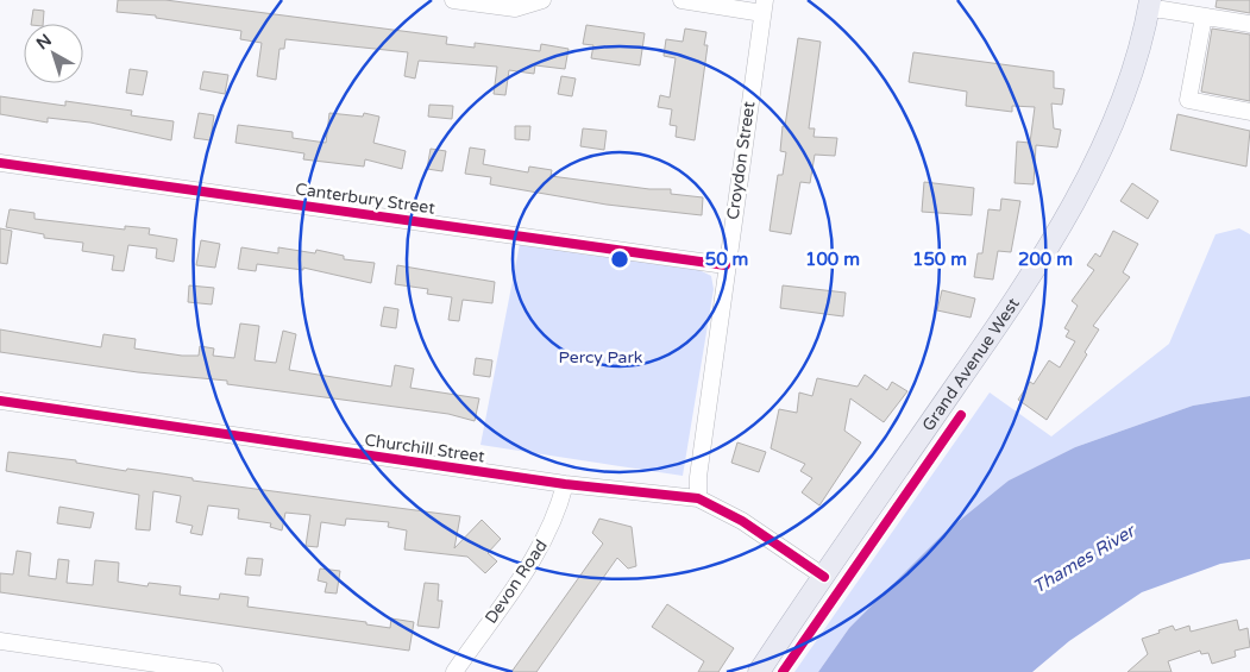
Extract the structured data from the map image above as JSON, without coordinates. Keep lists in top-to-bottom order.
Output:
{
  "streets": {
    "main road": ["Grand Avenue West"],
    "street": [
      "Croydon Street",
      "Canterbury Street",
      "Churchill Street",
      "Devon Road"
    ]
  },
  "crossings": [
    ["Croydon Street", "Canterbury Street"],
    ["Croydon Street", "Churchill Street"],
    ["Grand Avenue West", "Churchill Street"],
    ["Churchill Street", "Devon Road"]
  ],
  "water": ["Thames River"],
  "parks": ["Percy Park"],
  "north": "top left",
  "rings": [
    "50 m",
    "100 m",
    "150 m",
    "200 m"
  ]
}
